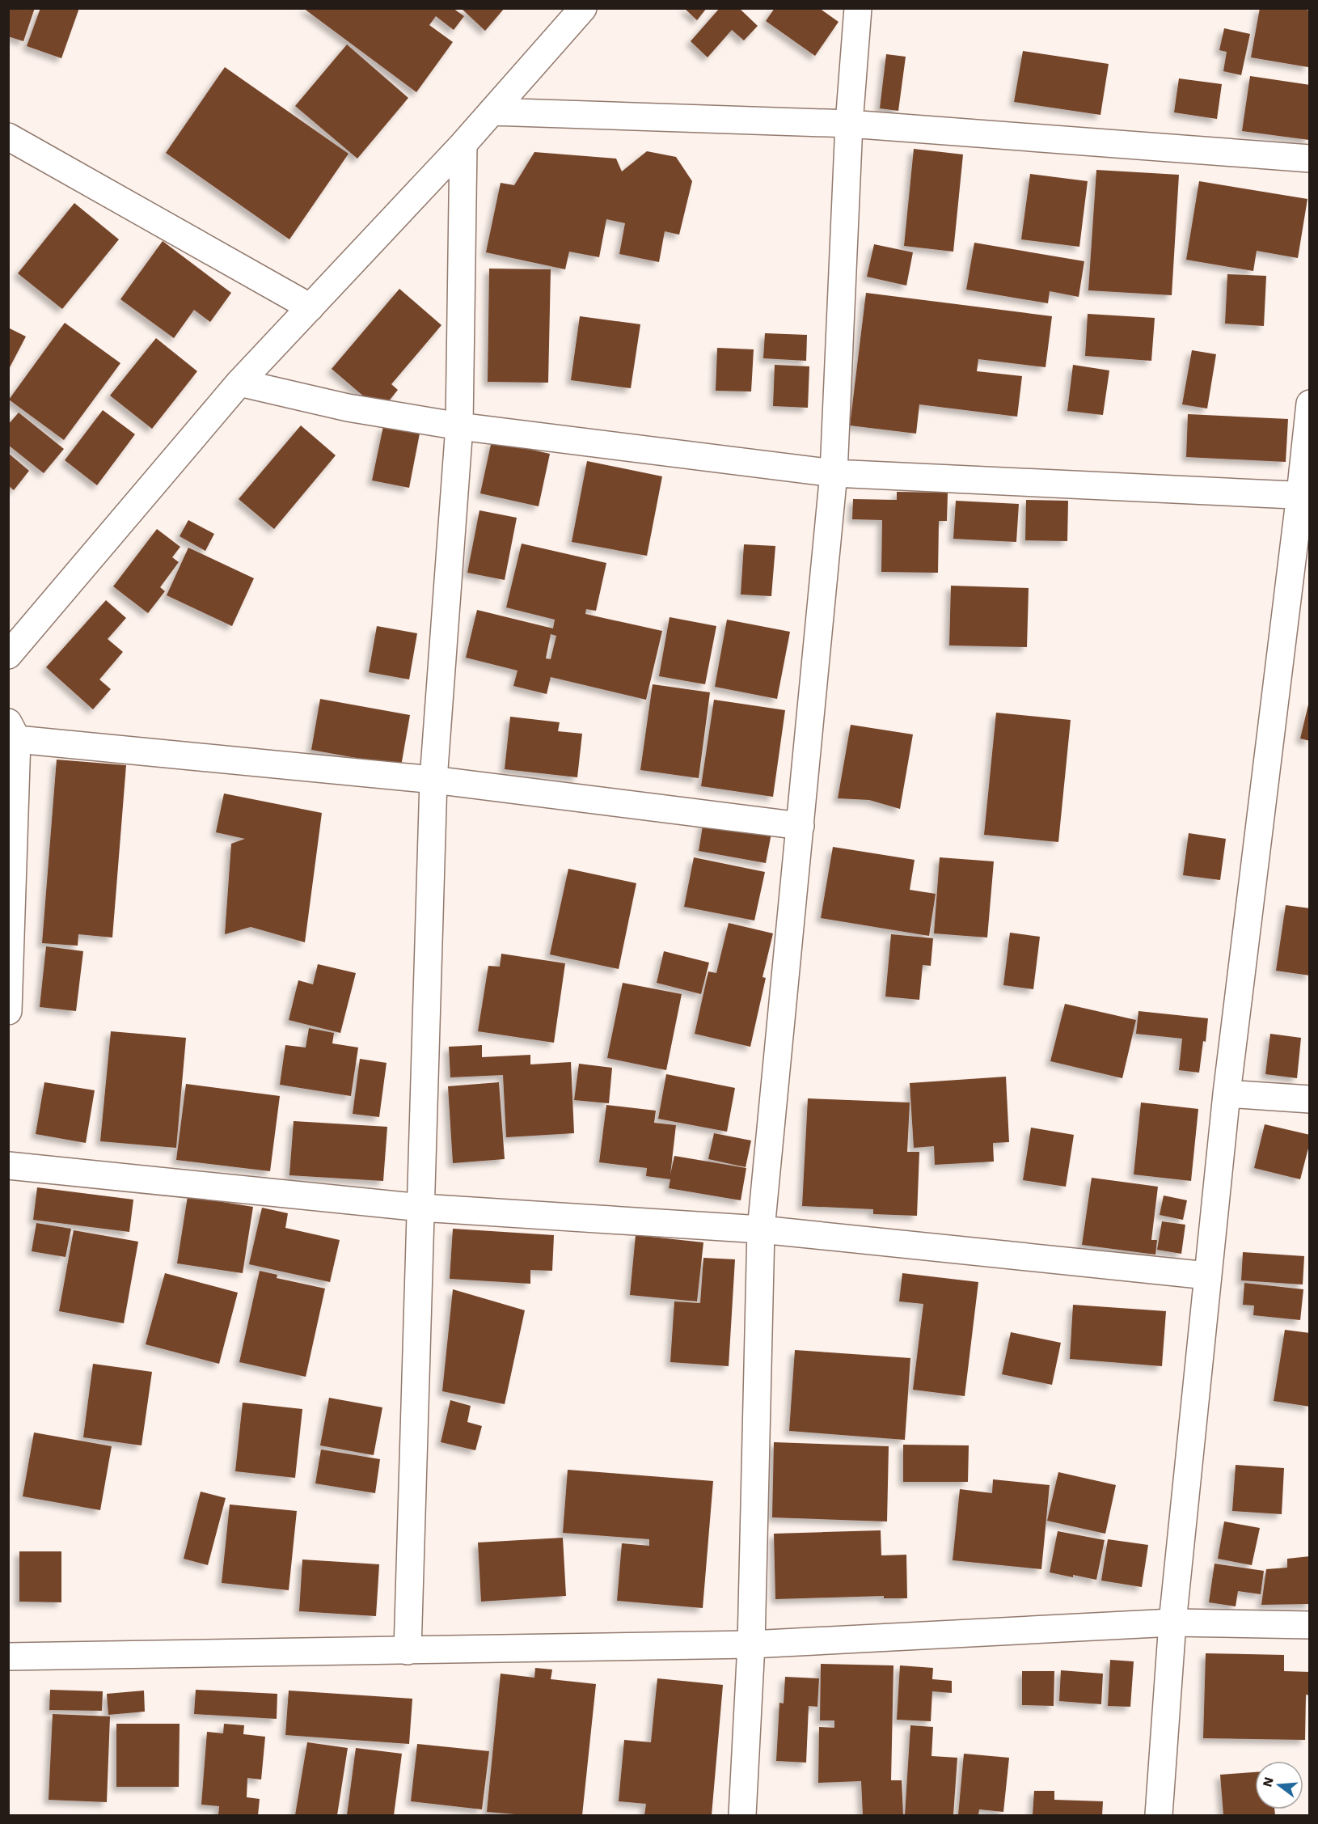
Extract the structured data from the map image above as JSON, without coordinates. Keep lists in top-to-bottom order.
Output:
{
  "north": "left"
}
